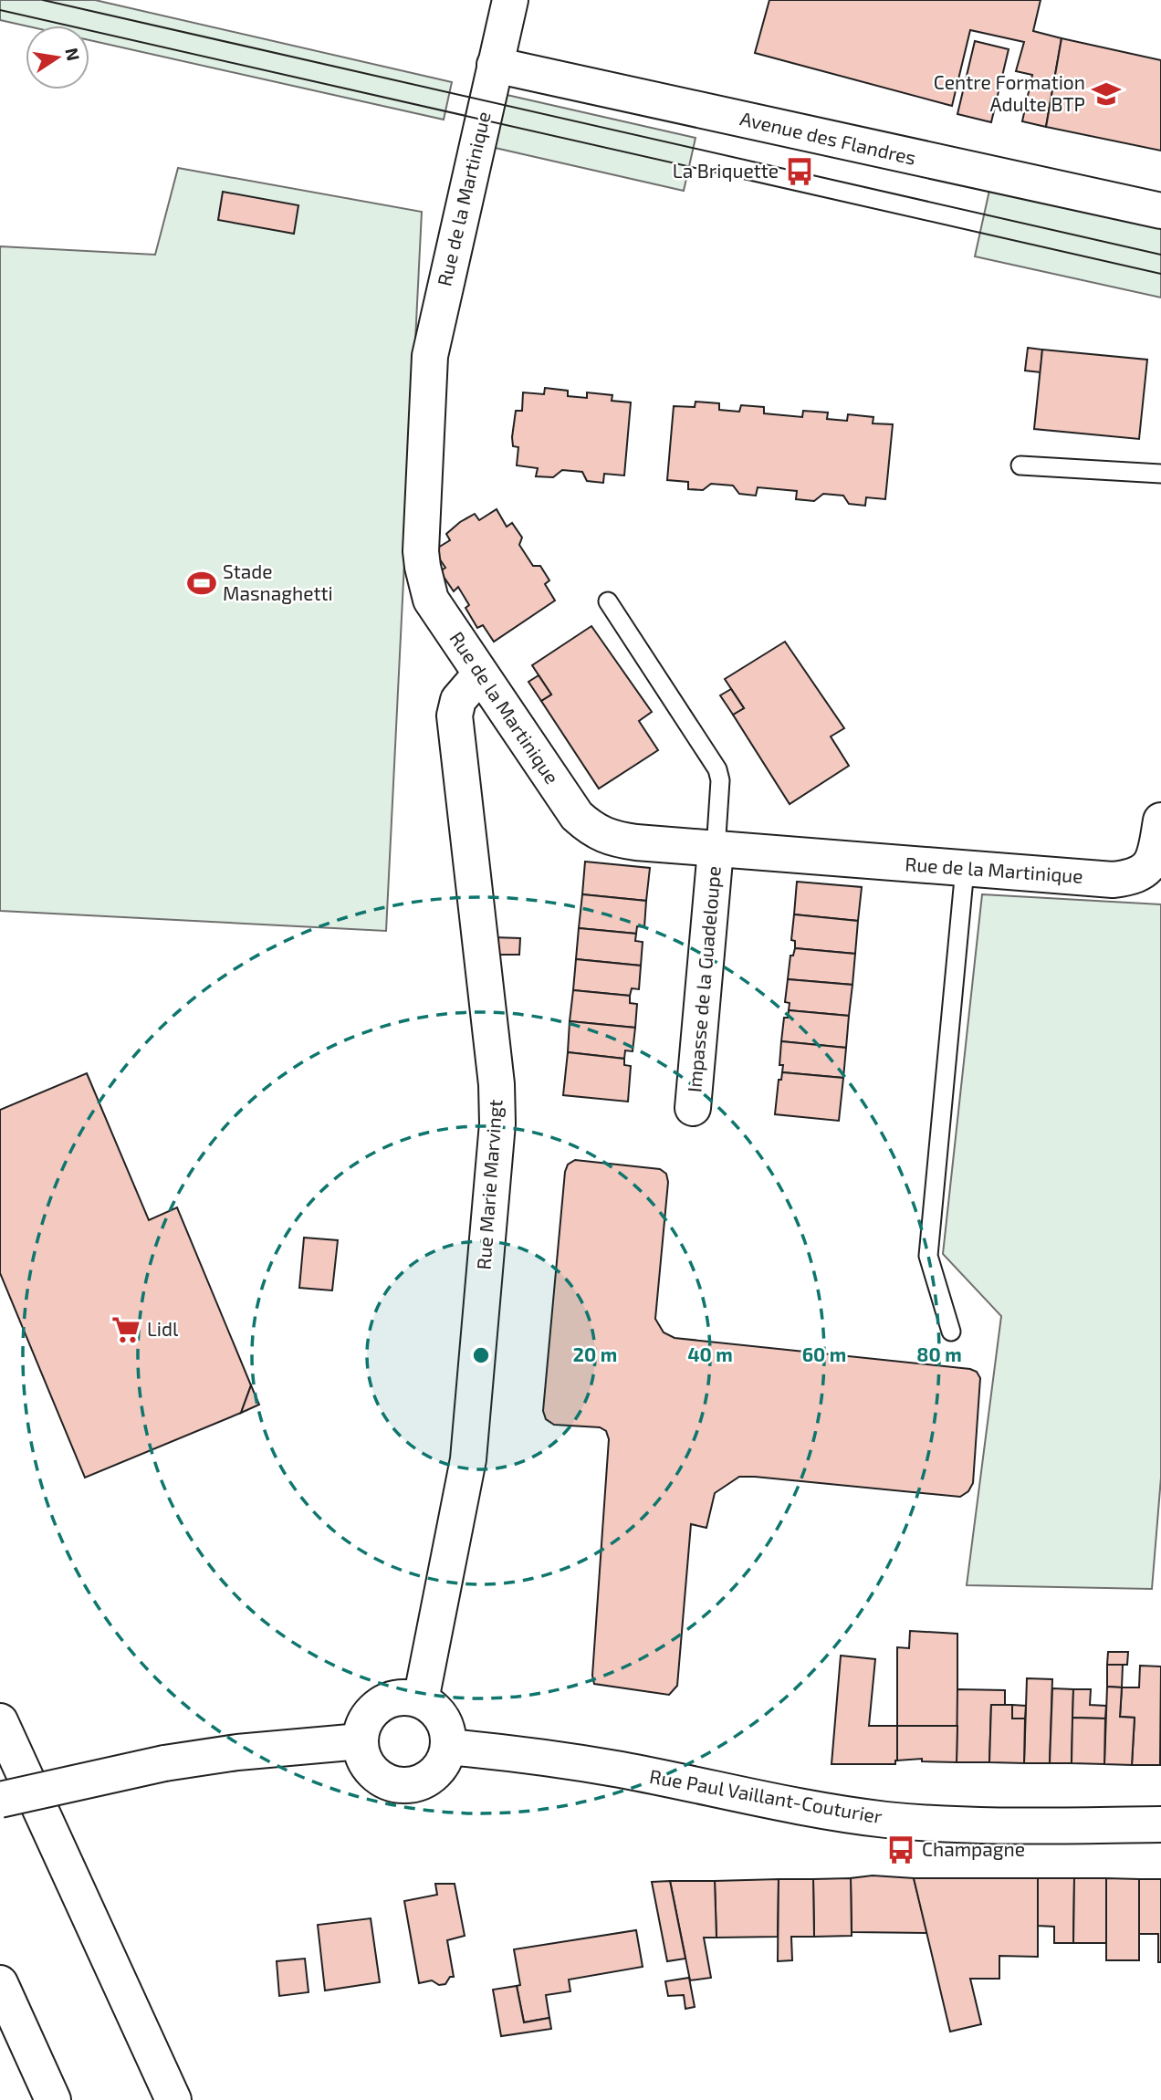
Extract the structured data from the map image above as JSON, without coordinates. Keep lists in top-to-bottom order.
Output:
{
  "streets": {
    "main road": [
      "Avenue des Flandres",
      "Rue de la Martinique",
      "Impasse de la Guadeloupe",
      "Rue Marie Marvingt",
      "Rue Paul Vaillant-Couturier"
    ]
  },
  "crossings": [
    ["Avenue des Flandres", "Rue de la Martinique"],
    ["Rue de la Martinique", "Impasse de la Guadeloupe"],
    ["Rue de la Martinique", "Rue Marie Marvingt"],
    ["Rue Marie Marvingt", "Rue Paul Vaillant-Couturier"]
  ],
  "places": {
    "school or university": ["Centre Formation Adulte BTP"],
    "bus stop": ["La Briquette", "Champagne"],
    "sports": ["Stade Masnaghetti"],
    "supermarket": ["Lidl"]
  },
  "north": "right",
  "rings": [
    "20 m",
    "40 m",
    "60 m",
    "80 m"
  ]
}
